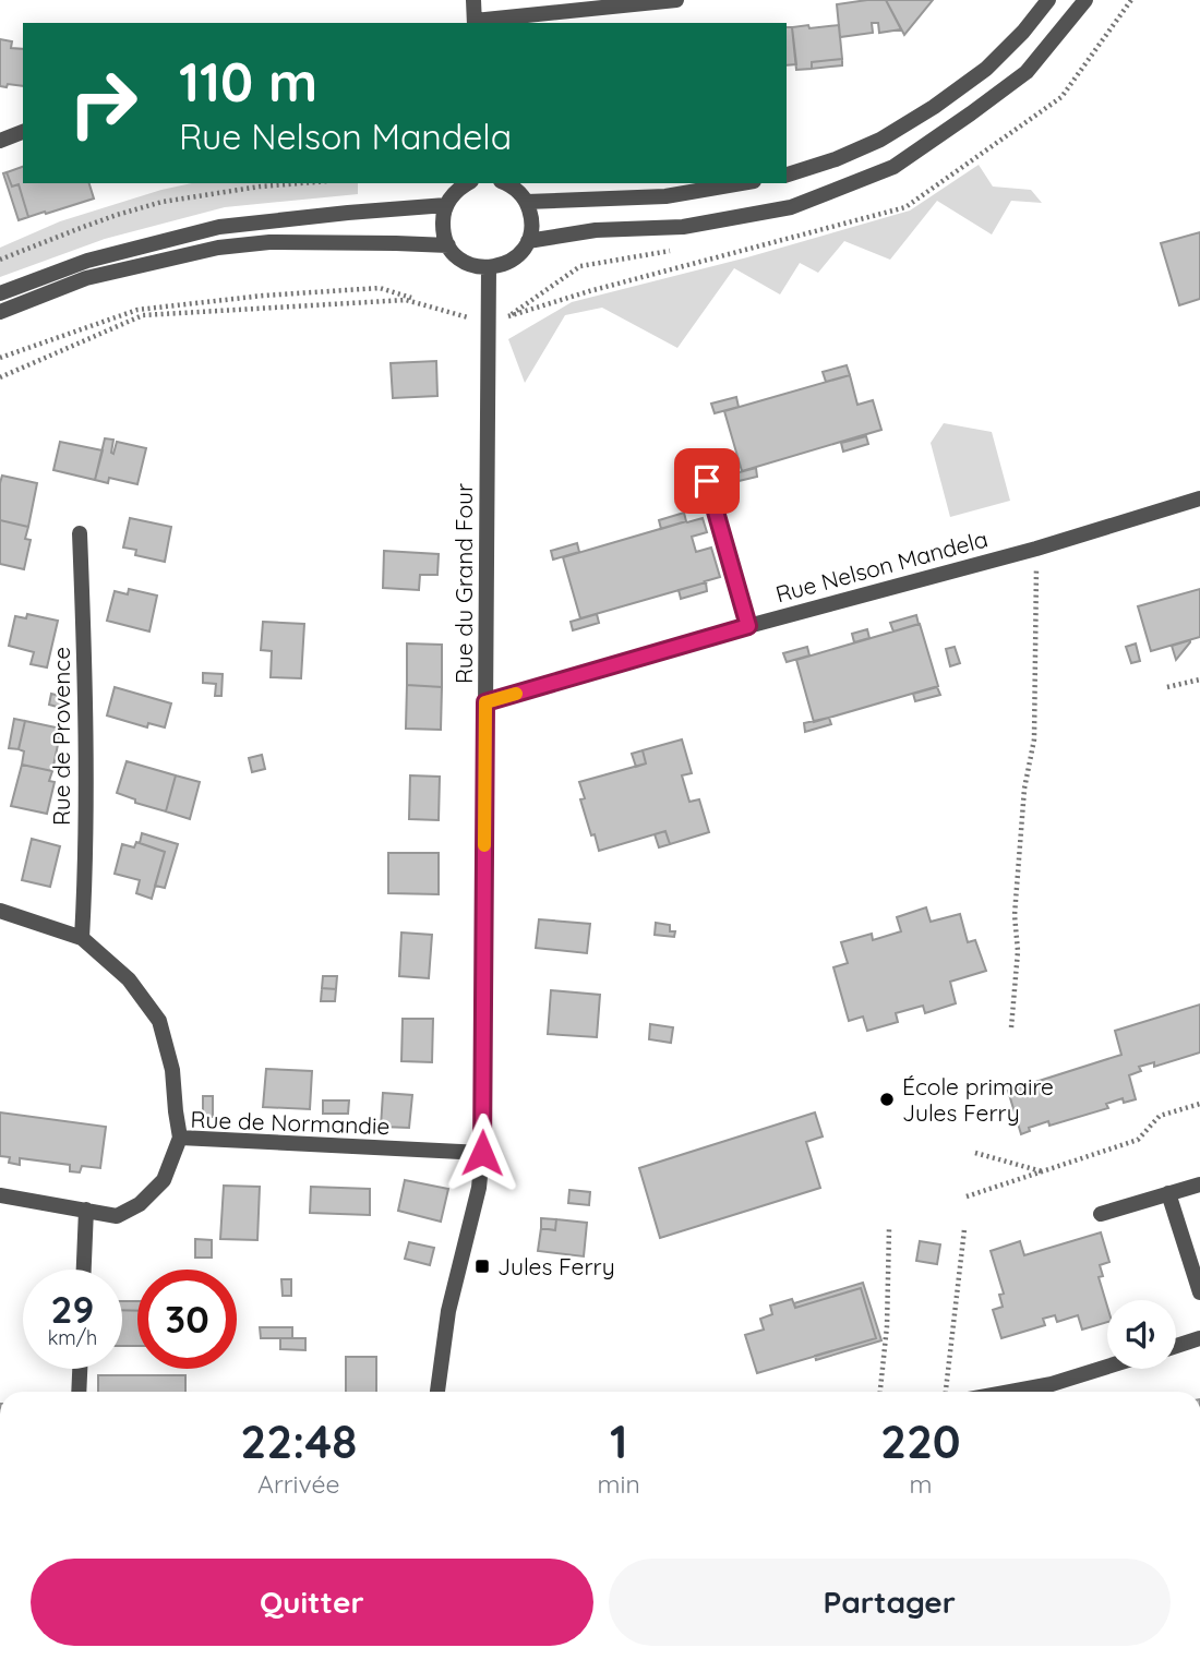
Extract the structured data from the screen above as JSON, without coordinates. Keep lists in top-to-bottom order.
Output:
{
  "streets": {
    "street": [
      "Rue Nelson Mandela",
      "Rue du Grand Four",
      "Rue de Provence",
      "Rue de Normandie"
    ]
  },
  "crossings": [
    ["Rue Nelson Mandela", "Rue du Grand Four"],
    ["Rue du Grand Four", "Rue de Normandie"]
  ],
  "places": {
    "other": ["École primaire Jules Ferry"],
    "transit": ["Jules Ferry"]
  },
  "page": {
    "turn": ["110 m", "Rue Nelson Mandela"],
    "speed": "29 km/h",
    "limit": "30",
    "eta": [
      "22:48",
      "Arrivée",
      "1",
      "min",
      "220",
      "m"
    ],
    "buttons": ["Quitter", "Partager"]
  }
}
